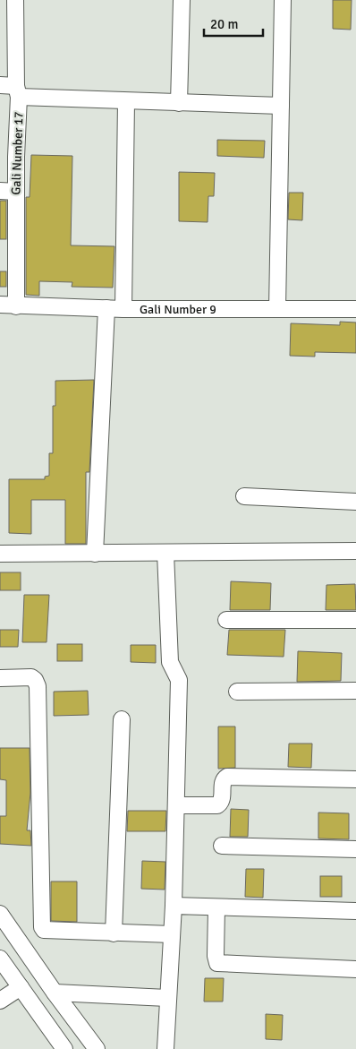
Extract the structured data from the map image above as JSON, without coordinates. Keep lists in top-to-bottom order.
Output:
{
  "streets": {
    "street": ["Gali Number 17", "Gali Number 9"]
  },
  "crossings": [
    ["Gali Number 17", "Gali Number 9"]
  ],
  "scale_bar": "20 m"
}
